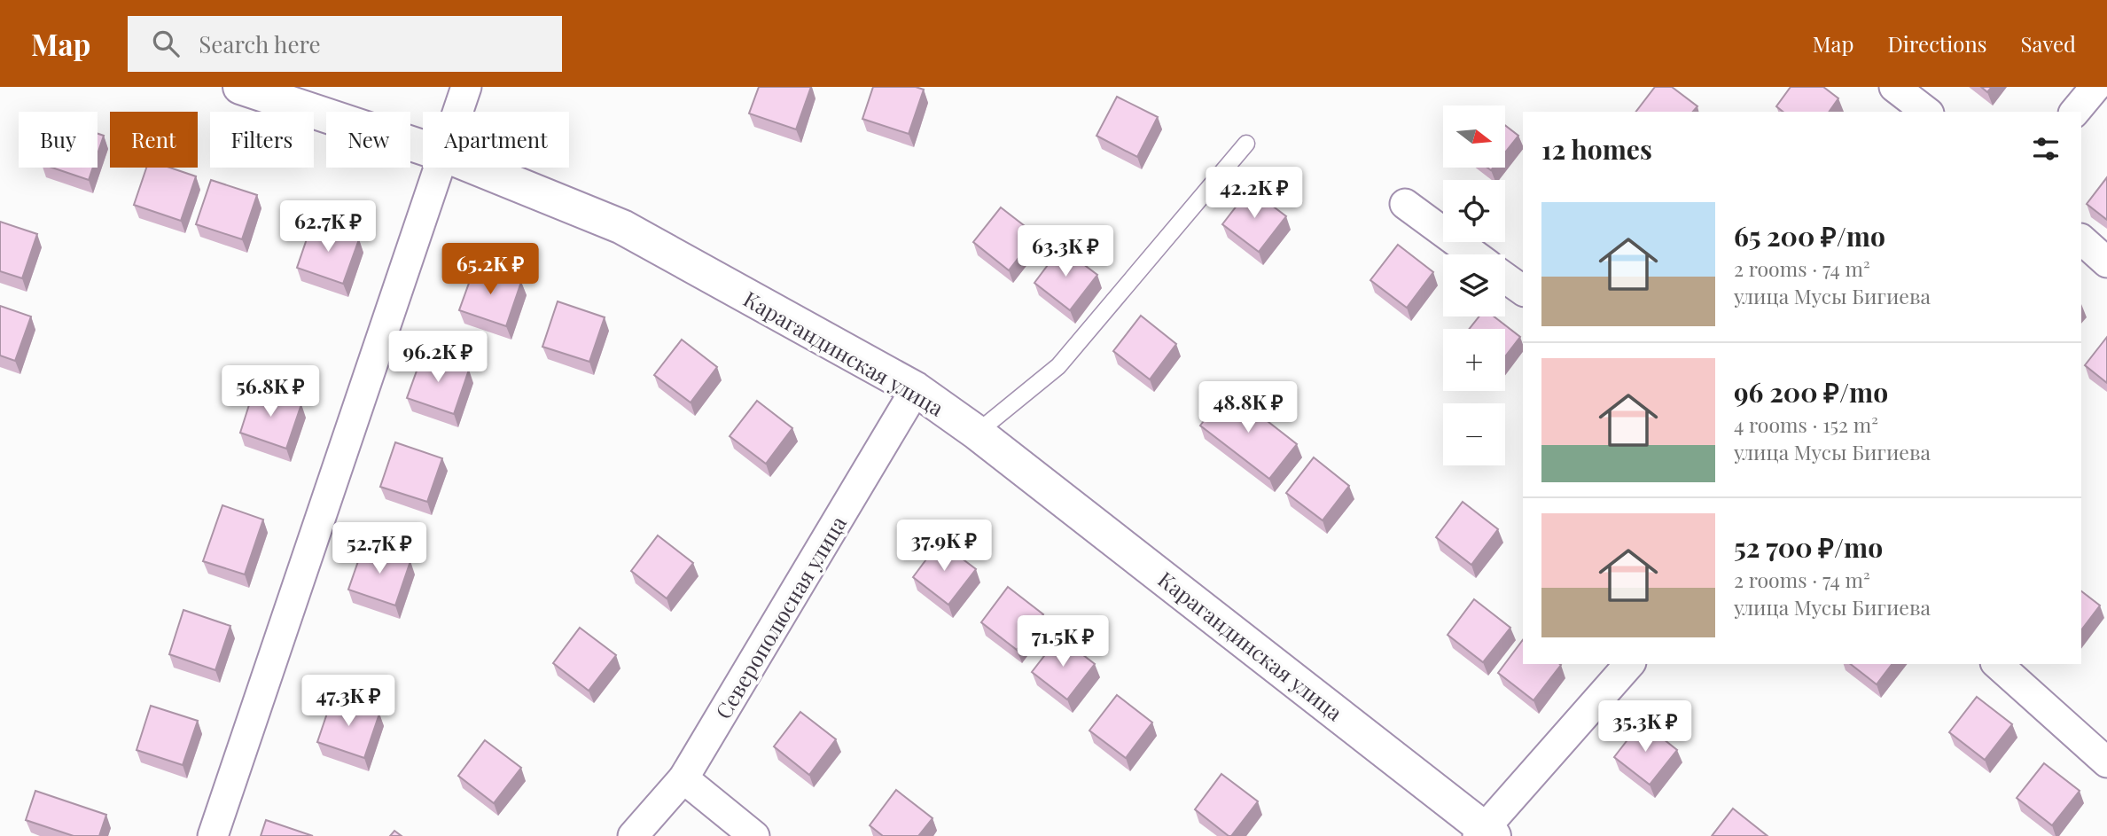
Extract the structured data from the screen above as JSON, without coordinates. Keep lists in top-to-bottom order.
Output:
{
  "streets": {
    "street": ["Карагандинская улица", "Северополюсная улица"]
  },
  "crossings": [
    ["Карагандинская улица", "Северополюсная улица"]
  ],
  "north": "right",
  "page": {
    "header": "Map",
    "search": "Search here",
    "nav": ["Map", "Directions", "Saved"],
    "map_buttons": ["+", "−"],
    "chip": [
      "Buy",
      "Rent",
      "Filters",
      "New",
      "Apartment"
    ],
    "heading": "12 homes",
    "price": [
      "42.2K ₽",
      "62.7K ₽",
      "63.3K ₽",
      "65.2K ₽",
      "96.2K ₽",
      "56.8K ₽",
      "48.8K ₽",
      "37.9K ₽",
      "52.7K ₽",
      "71.5K ₽",
      "47.3K ₽",
      "35.3K ₽"
    ],
    "list": [
      {
        "name": "65 200 ₽/mo",
        "note": "2 rooms · 74 m² · улица Мусы Бигиева"
      },
      {
        "name": "96 200 ₽/mo",
        "note": "4 rooms · 152 m² · улица Мусы Бигиева"
      },
      {
        "name": "52 700 ₽/mo",
        "note": "2 rooms · 74 m² · улица Мусы Бигиева"
      }
    ]
  }
}
